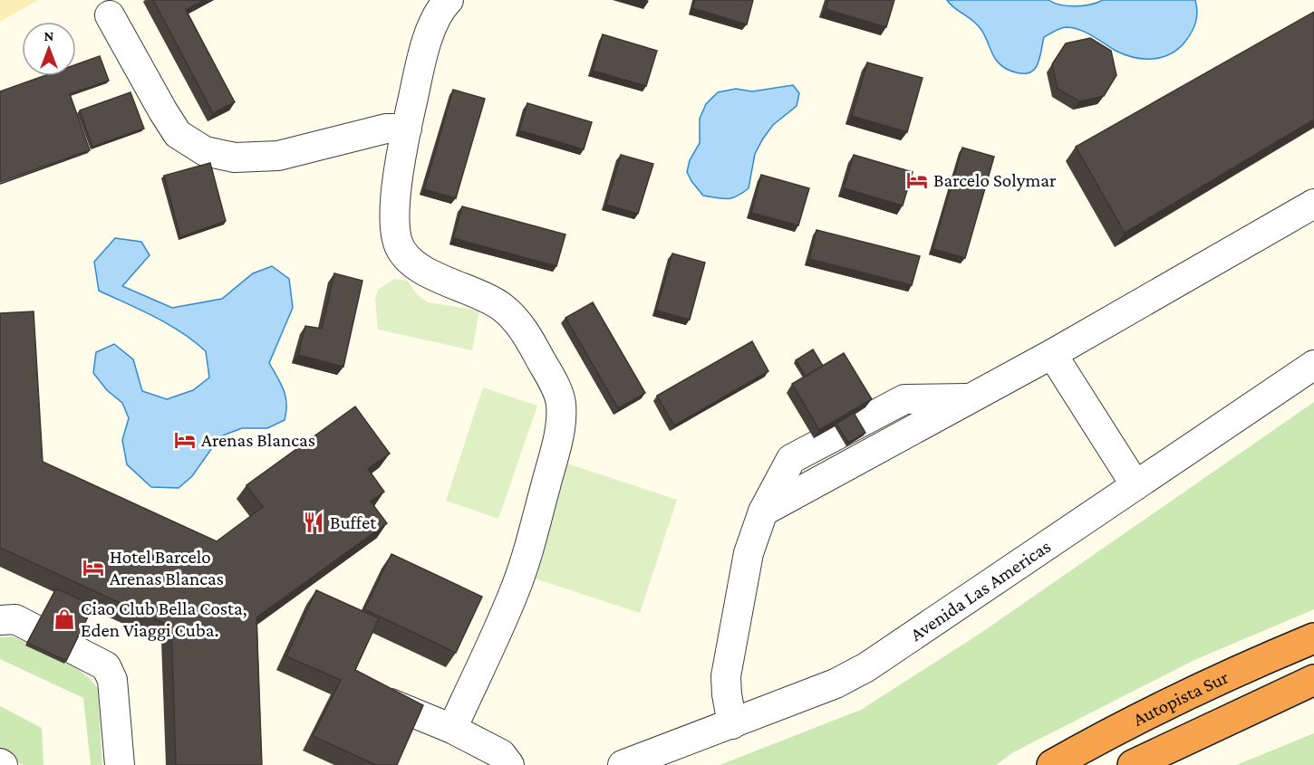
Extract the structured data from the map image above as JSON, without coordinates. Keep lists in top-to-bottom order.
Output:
{
  "streets": {
    "highway": ["Autopista Sur"],
    "street": ["Avenida Las Americas"]
  },
  "places": {
    "hotel": ["Barcelo Solymar", "Arenas Blancas", "Hotel Barcelo Arenas Blancas"],
    "restaurant": ["Buffet"],
    "shop": ["Ciao Club Bella Costa, Eden Viaggi Cuba."]
  },
  "north": "top"
}
